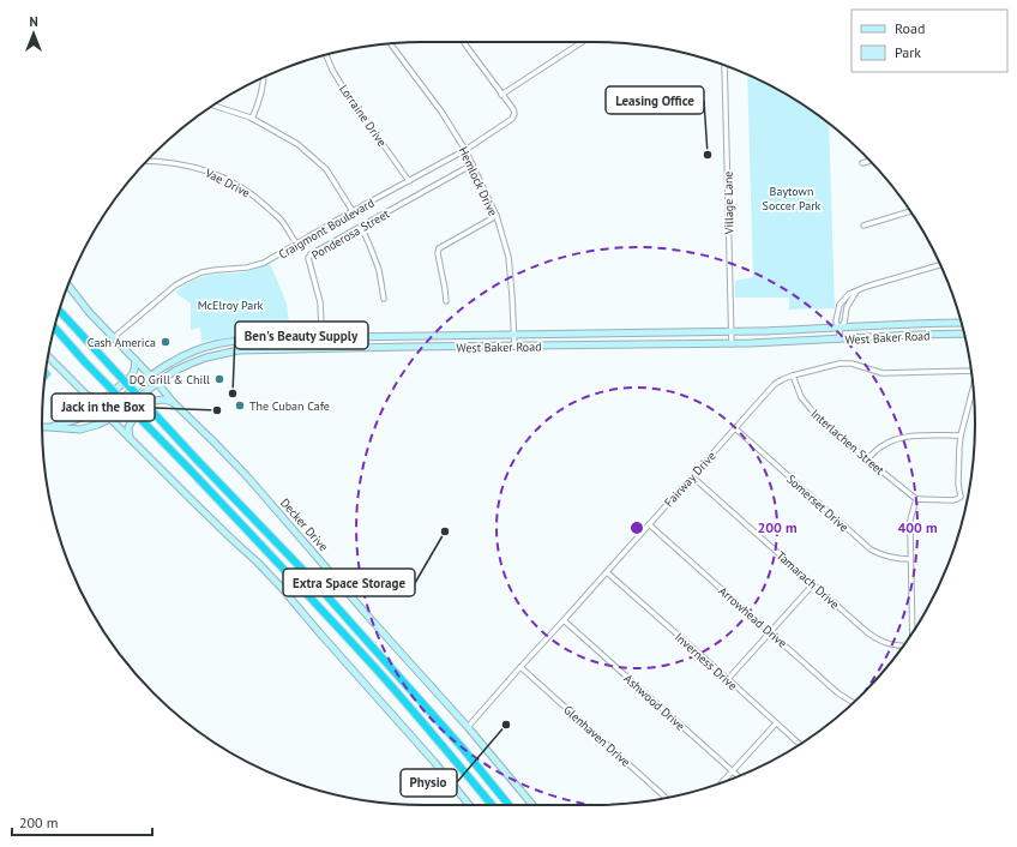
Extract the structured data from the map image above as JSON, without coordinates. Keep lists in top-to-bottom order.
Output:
{
  "streets": {
    "main road": ["West Baker Road", "Decker Drive"],
    "street": [
      "Lorraine Drive",
      "Hemlock Drive",
      "Vae Drive",
      "Village Lane",
      "Craigmont Boulevard",
      "Ponderosa Street",
      "Interlachen Street",
      "Fairway Drive",
      "Somerset Drive",
      "Tamarach Drive",
      "Arrowhead Drive",
      "Inverness Drive",
      "Ashwood Drive",
      "Glenhaven Drive"
    ]
  },
  "crossings": [
    ["Lorraine Drive", "Craigmont Boulevard"],
    ["Hemlock Drive", "Craigmont Boulevard"],
    ["Hemlock Drive", "Ponderosa Street"],
    ["Hemlock Drive", "West Baker Road"],
    ["Vae Drive", "Craigmont Boulevard"],
    ["Village Lane", "West Baker Road"],
    ["Craigmont Boulevard", "Decker Drive"],
    ["Ponderosa Street", "West Baker Road"],
    ["West Baker Road", "Decker Drive"],
    ["Interlachen Street", "Fairway Drive"],
    ["Fairway Drive", "Somerset Drive"],
    ["Fairway Drive", "Decker Drive"],
    ["Fairway Drive", "Tamarach Drive"],
    ["Fairway Drive", "Arrowhead Drive"],
    ["Fairway Drive", "Inverness Drive"],
    ["Fairway Drive", "Ashwood Drive"],
    ["Fairway Drive", "Glenhaven Drive"]
  ],
  "parks": ["Baytown Soccer Park", "McElroy Park"],
  "places": [
    "Leasing Office",
    "Cash America",
    "DQ Grill & Chill",
    "Ben's Beauty Supply",
    "The Cuban Cafe",
    "Jack in the Box",
    "Extra Space Storage",
    "Physio"
  ],
  "legend": ["Road", "Park"],
  "scale_bar": "200 m",
  "north": "top",
  "rings": ["200 m", "400 m"]
}
